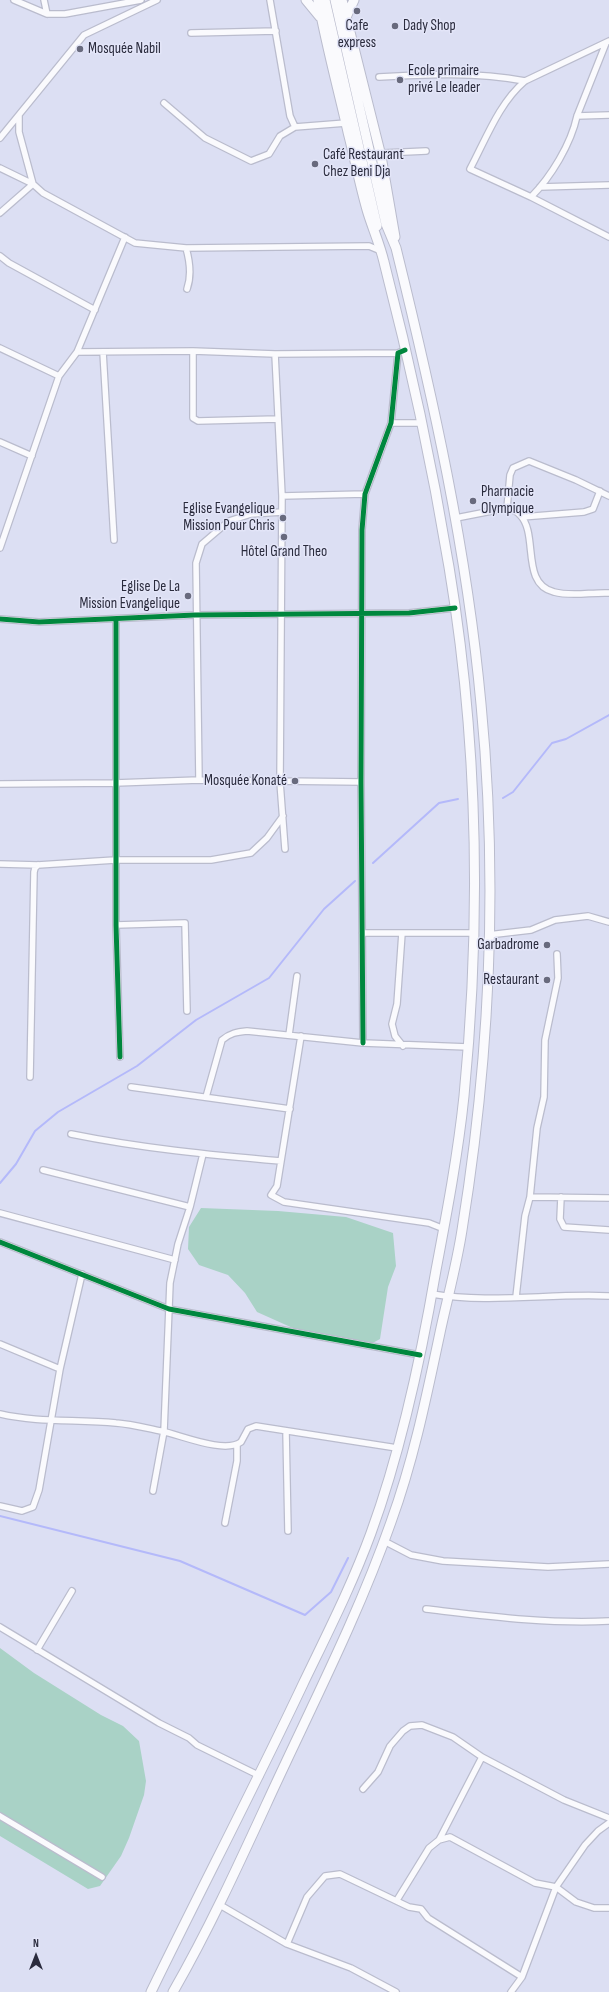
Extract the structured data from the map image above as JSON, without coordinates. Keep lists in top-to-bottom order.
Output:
{
  "places": [
    "Cafe express",
    "Dady Shop",
    "Mosquée Nabil",
    "Ecole primaire privé Le leader",
    "Café Restaurant Chez Beni Dja",
    "Pharmacie Olympique",
    "Eglise Evangelique Mission Pour Chris",
    "Hôtel Grand Theo",
    "Eglise De La Mission Evangelique",
    "Mosquée Konaté",
    "Garbadrome",
    "Restaurant"
  ],
  "north": "top"
}
